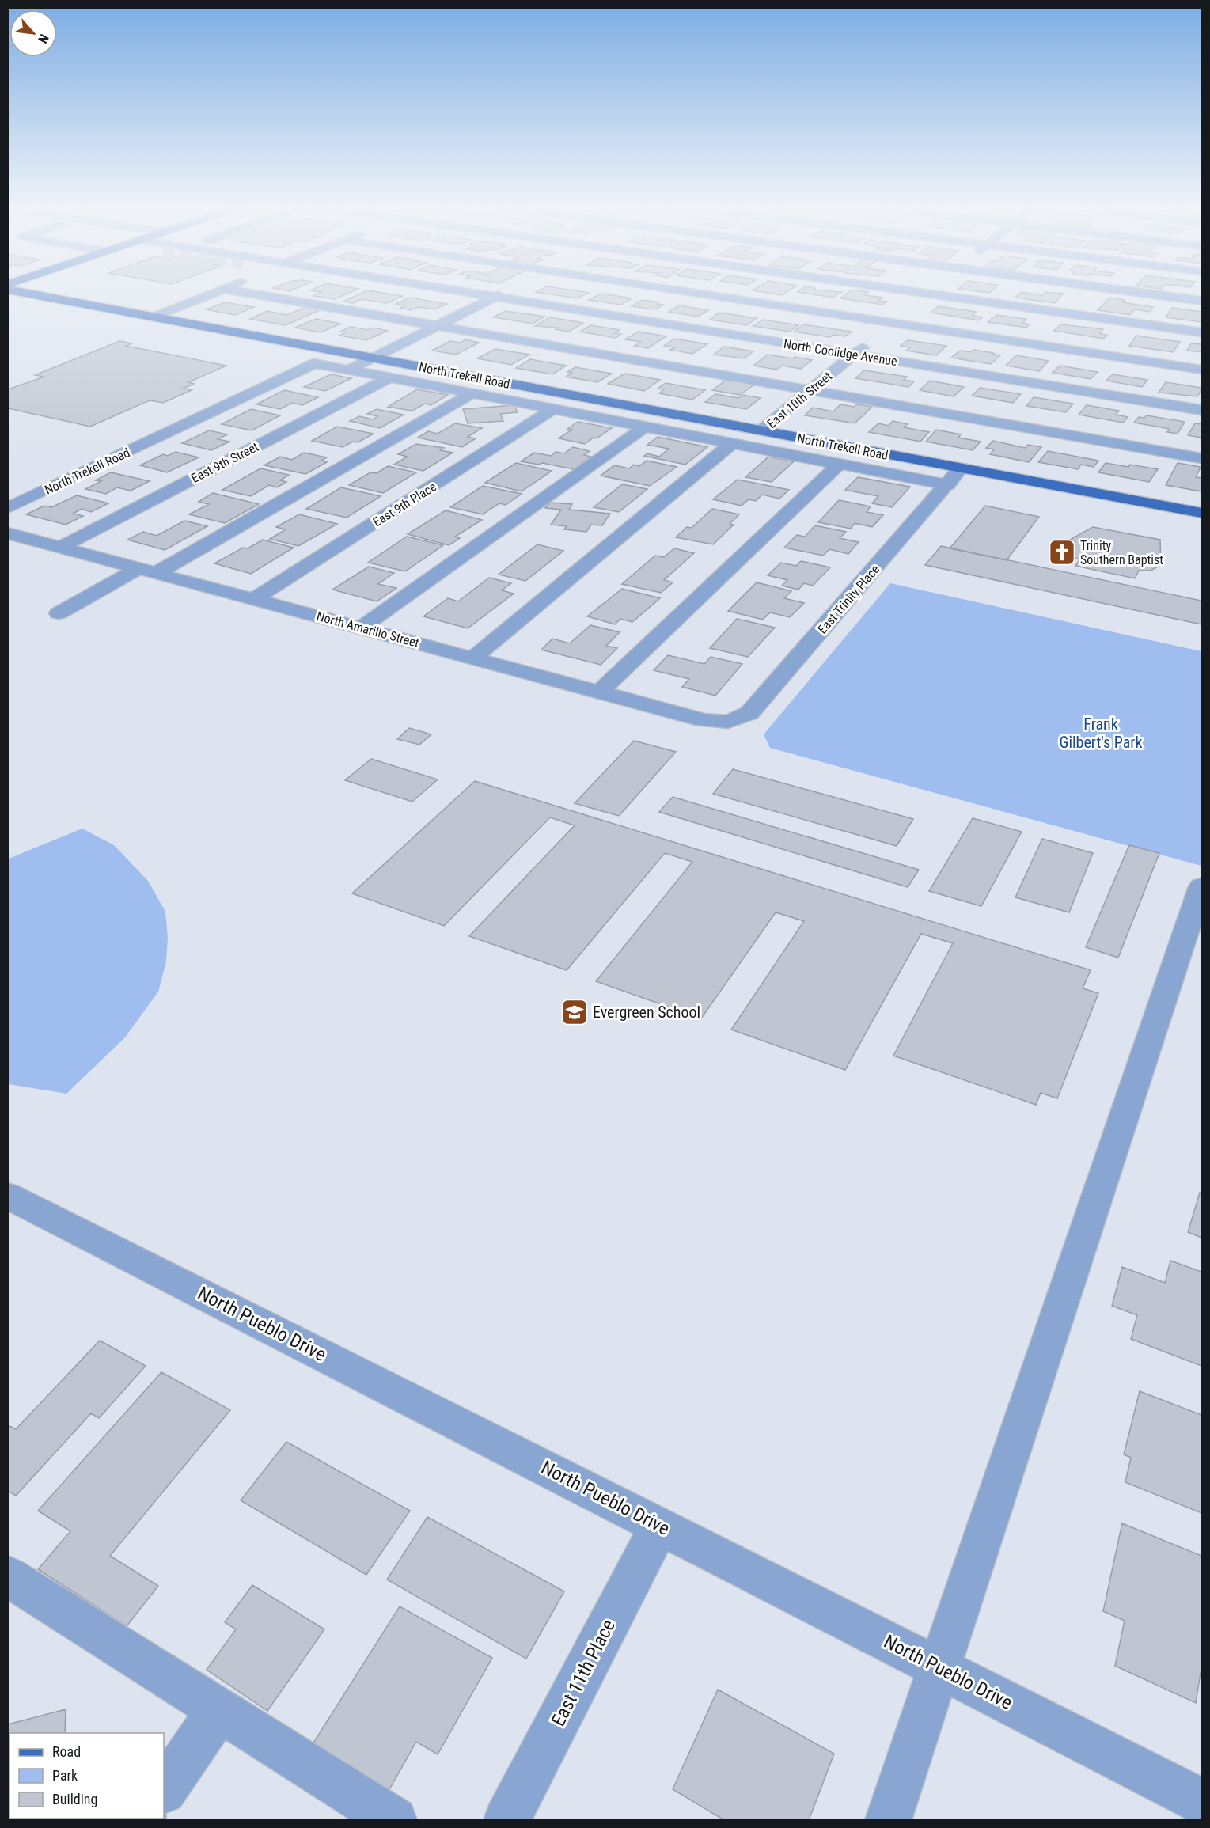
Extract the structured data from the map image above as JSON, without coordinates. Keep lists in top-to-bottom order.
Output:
{
  "streets": {
    "main road": ["North Trekell Road"],
    "street": [
      "North Coolidge Avenue",
      "East 10th Street",
      "East 9th Street",
      "East 9th Place",
      "East Trinity Place",
      "North Amarillo Street",
      "North Pueblo Drive",
      "East 11th Place"
    ]
  },
  "crossings": [
    ["North Coolidge Avenue", "East 10th Street"],
    ["North Trekell Road", "East 10th Street"],
    ["North Trekell Road", "East 9th Street"],
    ["North Trekell Road", "East 9th Place"],
    ["North Trekell Road", "East Trinity Place"],
    ["East 9th Street", "North Amarillo Street"],
    ["East 9th Place", "North Amarillo Street"],
    ["East Trinity Place", "North Amarillo Street"],
    ["North Pueblo Drive", "East 11th Place"]
  ],
  "parks": ["Frank Gilbert's Park"],
  "places": {
    "church": ["Trinity Southern Baptist"],
    "school or university": ["Evergreen School"]
  },
  "legend": ["Road", "Park", "Building"],
  "north": "bottom right"
}
